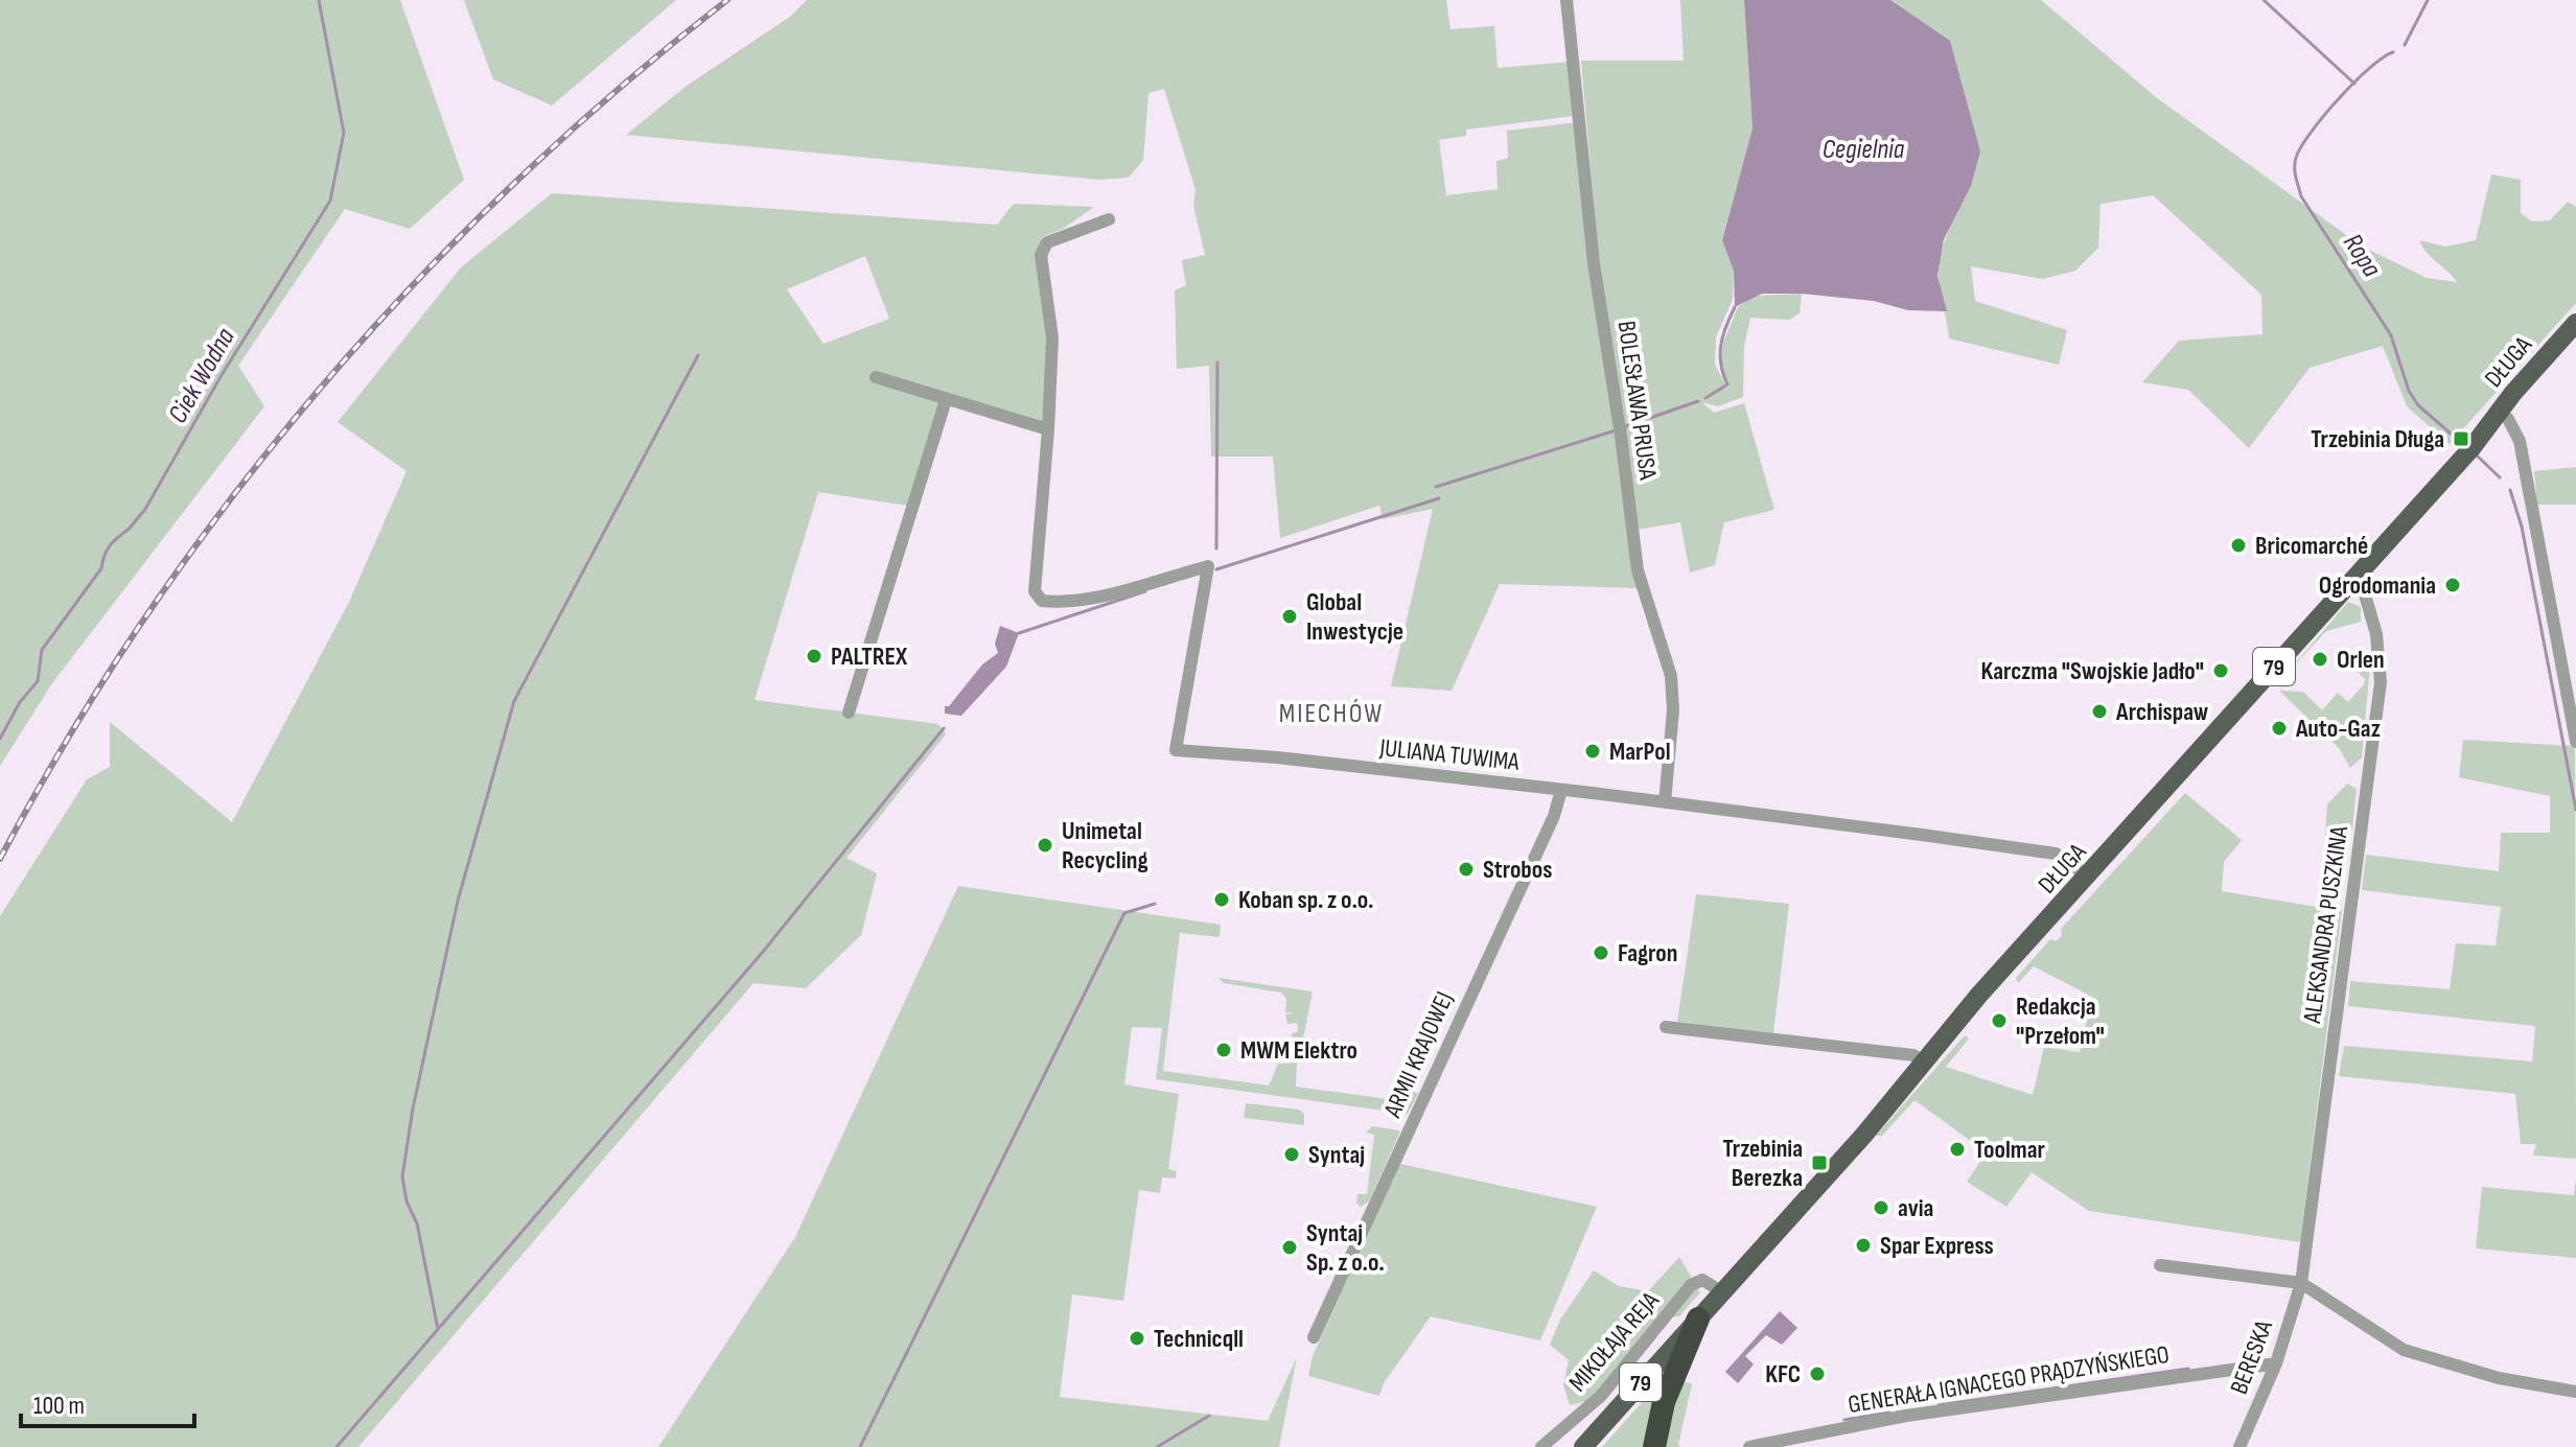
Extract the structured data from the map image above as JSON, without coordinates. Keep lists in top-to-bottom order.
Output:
{
  "streets": {
    "main road": ["DŁUGA", "79"],
    "street": [
      "BOLESŁAWA PRUSA",
      "JULIANA TUWIMA",
      "ALEKSANDRA PUSZKINA",
      "ARMII KRAJOWEJ",
      "MIKOŁAJA REJA",
      "BERESKA",
      "GENERAŁA IGNACEGO PRĄDZYŃSKIEGO"
    ]
  },
  "crossings": [
    ["DŁUGA", "JULIANA TUWIMA"],
    ["DŁUGA", "ALEKSANDRA PUSZKINA"],
    ["DŁUGA", "MIKOŁAJA REJA"],
    ["BOLESŁAWA PRUSA", "JULIANA TUWIMA"],
    ["JULIANA TUWIMA", "ARMII KRAJOWEJ"],
    ["ALEKSANDRA PUSZKINA", "BERESKA"],
    ["BERESKA", "GENERAŁA IGNACEGO PRĄDZYŃSKIEGO"]
  ],
  "districts": ["MIECHÓW"],
  "water": ["Cegielnia", "Ropa", "Ciek Wodna"],
  "places": {
    "transit": ["Trzebinia Długa", "Trzebinia Berezka"],
    "other": [
      "Bricomarché",
      "Ogrodomania",
      "Global Inwestycje",
      "PALTREX",
      "Orlen",
      "Karczma \"Swojskie Jadło\"",
      "Archispaw",
      "Auto-Gaz",
      "MarPol",
      "Unimetal Recycling",
      "Strobos",
      "Koban sp. z o.o.",
      "Fagron",
      "Redakcja \"Przełom\"",
      "MWM Elektro",
      "Toolmar",
      "Syntaj",
      "avia",
      "Spar Express",
      "Syntaj Sp. z o.o.",
      "Technicqll",
      "KFC"
    ]
  },
  "scale_bar": "100 m"
}
